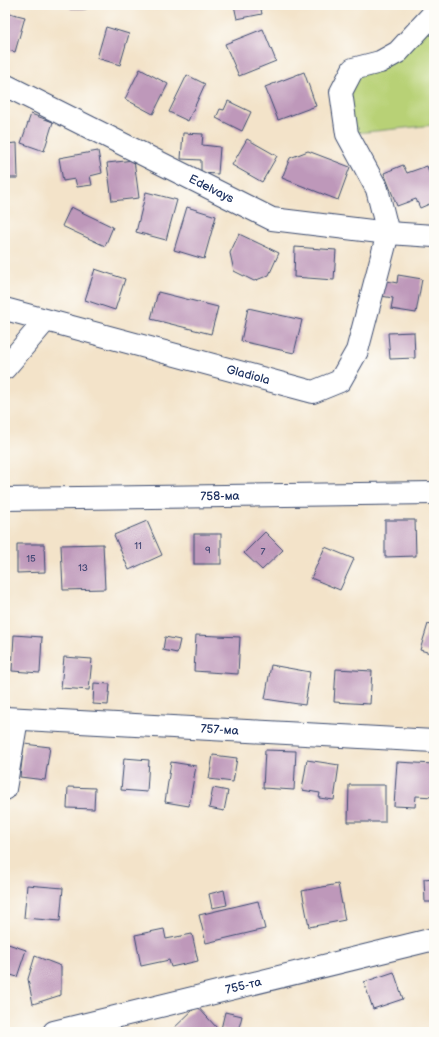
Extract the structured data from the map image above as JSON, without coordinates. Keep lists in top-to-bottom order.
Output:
{
  "streets": {
    "street": [
      "Edelvays",
      "Gladiola",
      "758-ма",
      "757-ма",
      "755-та"
    ]
  },
  "crossings": [
    ["Edelvays", "Gladiola"]
  ],
  "house_numbers": [
    "11",
    "9",
    "7",
    "15",
    "13"
  ]
}
